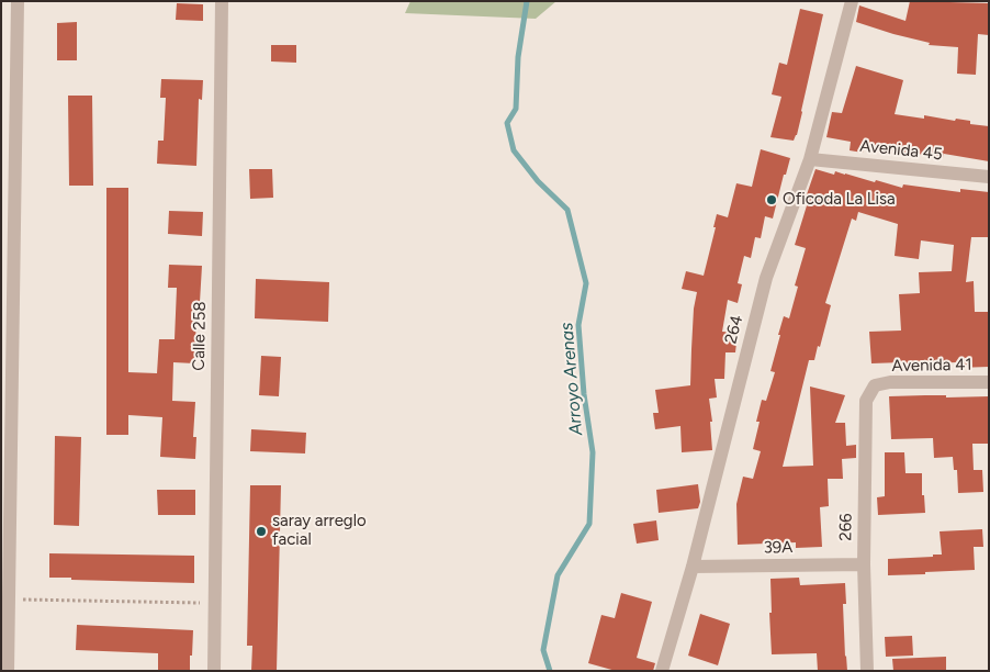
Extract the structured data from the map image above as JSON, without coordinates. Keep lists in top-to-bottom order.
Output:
{
  "streets": {
    "street": [
      "Avenida 45",
      "264",
      "Calle 258",
      "Avenida 41",
      "266",
      "39A"
    ]
  },
  "crossings": [
    ["Avenida 45", "264"],
    ["264", "39A"],
    ["Avenida 41", "266"],
    ["266", "39A"]
  ],
  "water": ["Arroyo Arenas"],
  "places": ["Oficoda La Lisa", "saray arreglo facial"]
}
